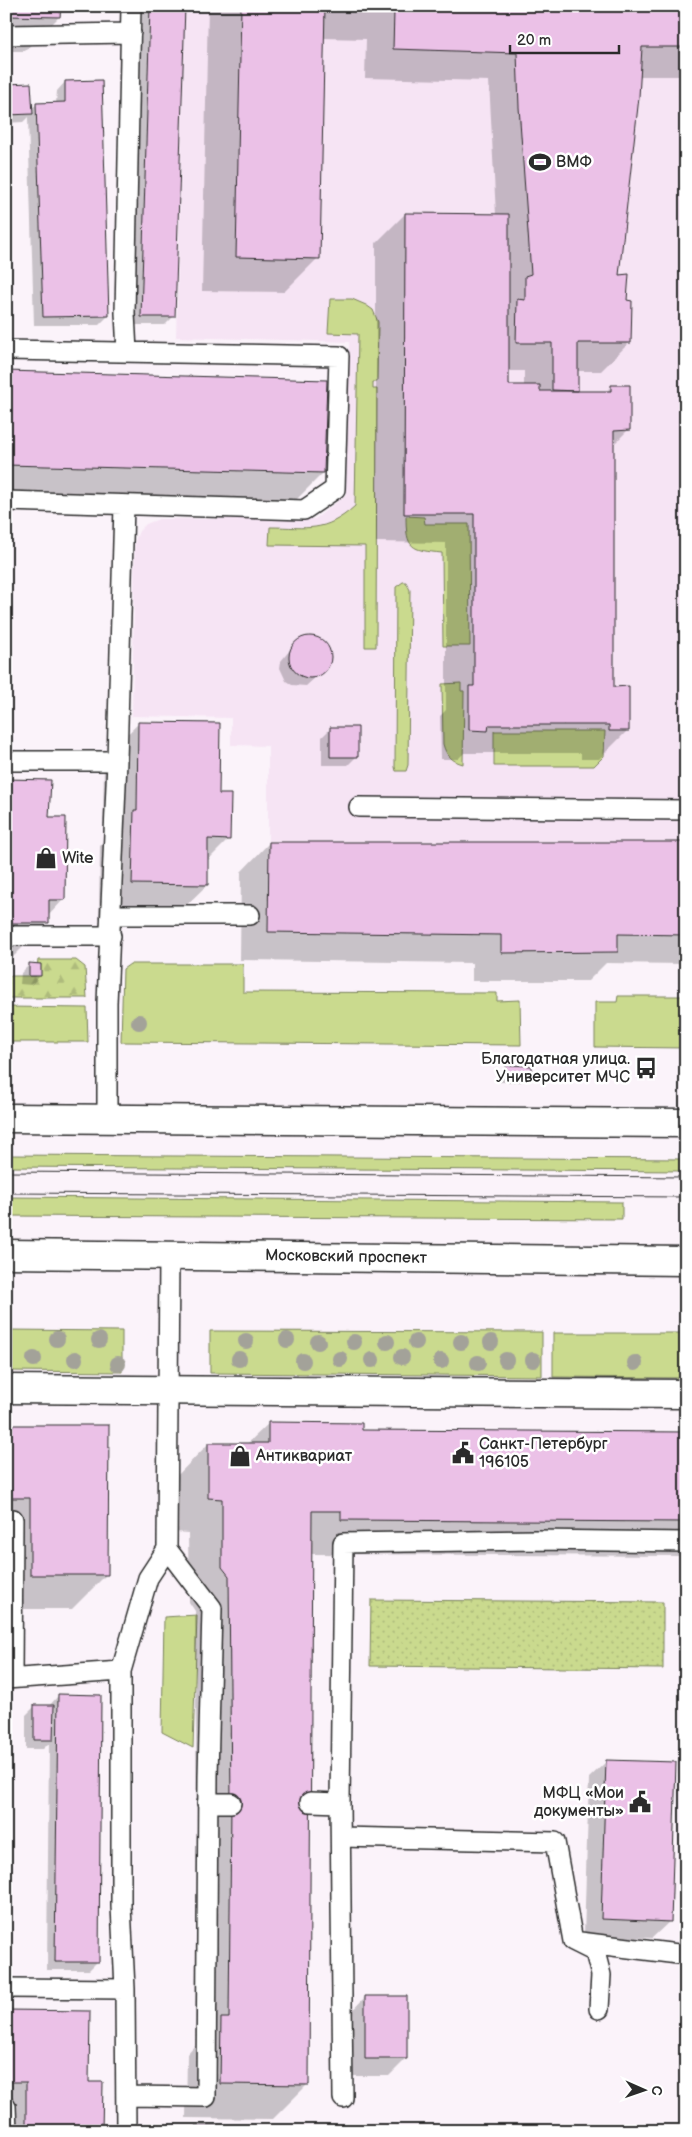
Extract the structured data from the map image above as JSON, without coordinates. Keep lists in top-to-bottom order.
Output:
{
  "streets": {
    "main road": ["Московский проспект"]
  },
  "places": {
    "sports": ["ВМФ"],
    "shop": ["Wite", "Антиквариат"],
    "bus stop": ["Благодатная улица. Университет МЧС"],
    "public building": ["Санкт-Петербург 196105", "МФЦ «Мои документы»"]
  },
  "scale_bar": "20 m",
  "north": "right"
}
